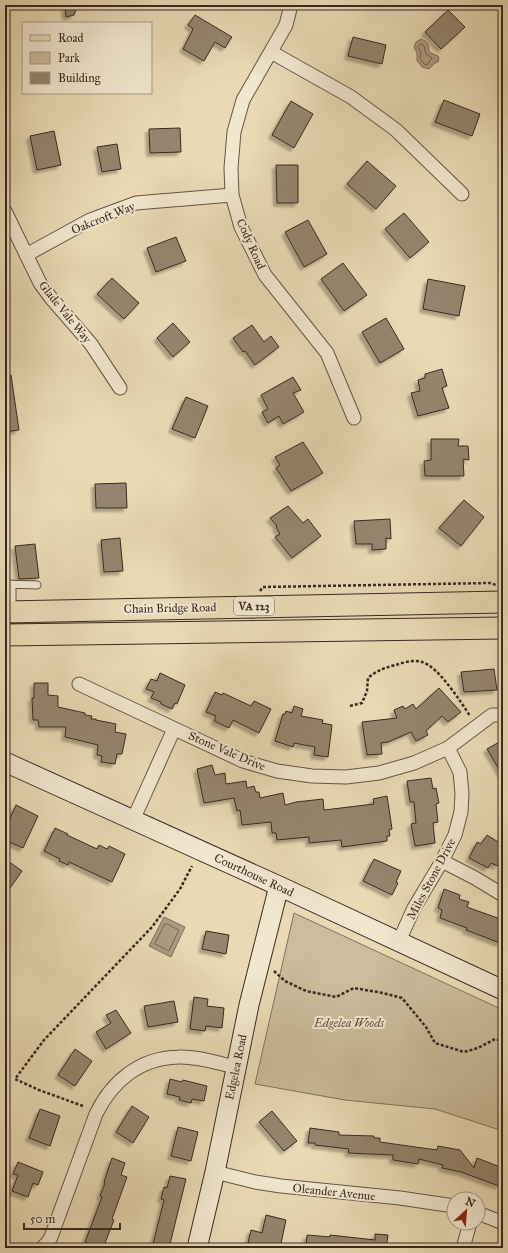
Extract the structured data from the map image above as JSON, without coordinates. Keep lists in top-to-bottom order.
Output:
{
  "streets": {
    "main road": ["VA 123", "Chain Bridge Road"],
    "street": [
      "Oakcroft Way",
      "Cody Road",
      "Glade Vale Way",
      "Stone Vale Drive",
      "Courthouse Road",
      "Miles Stone Drive",
      "Edgelea Road",
      "Oleander Avenue"
    ]
  },
  "crossings": [
    ["Oakcroft Way", "Cody Road"],
    ["Oakcroft Way", "Glade Vale Way"],
    ["Stone Vale Drive", "Courthouse Road"],
    ["Stone Vale Drive", "Miles Stone Drive"],
    ["Courthouse Road", "Miles Stone Drive"],
    ["Courthouse Road", "Edgelea Road"],
    ["Edgelea Road", "Oleander Avenue"]
  ],
  "parks": ["Edgelea Woods"],
  "legend": ["Road", "Park", "Building"],
  "scale_bar": "50 m",
  "north": "top right"
}
